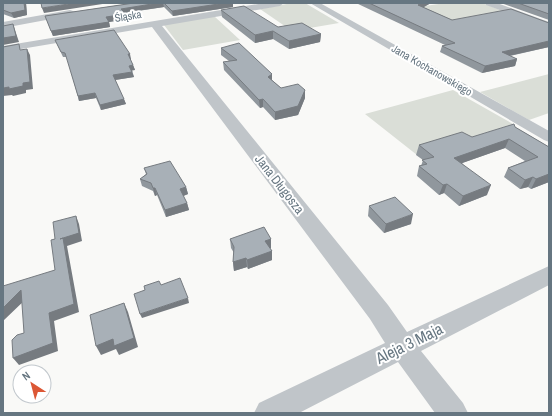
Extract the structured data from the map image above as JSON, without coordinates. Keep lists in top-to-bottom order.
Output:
{
  "streets": {
    "street": [
      "Śląska",
      "Jana Kochanowskiego",
      "Jana Długosza",
      "Aleja 3 Maja"
    ]
  },
  "crossings": [
    ["Śląska", "Jana Długosza"],
    ["Jana Długosza", "Aleja 3 Maja"]
  ],
  "north": "top left"
}
